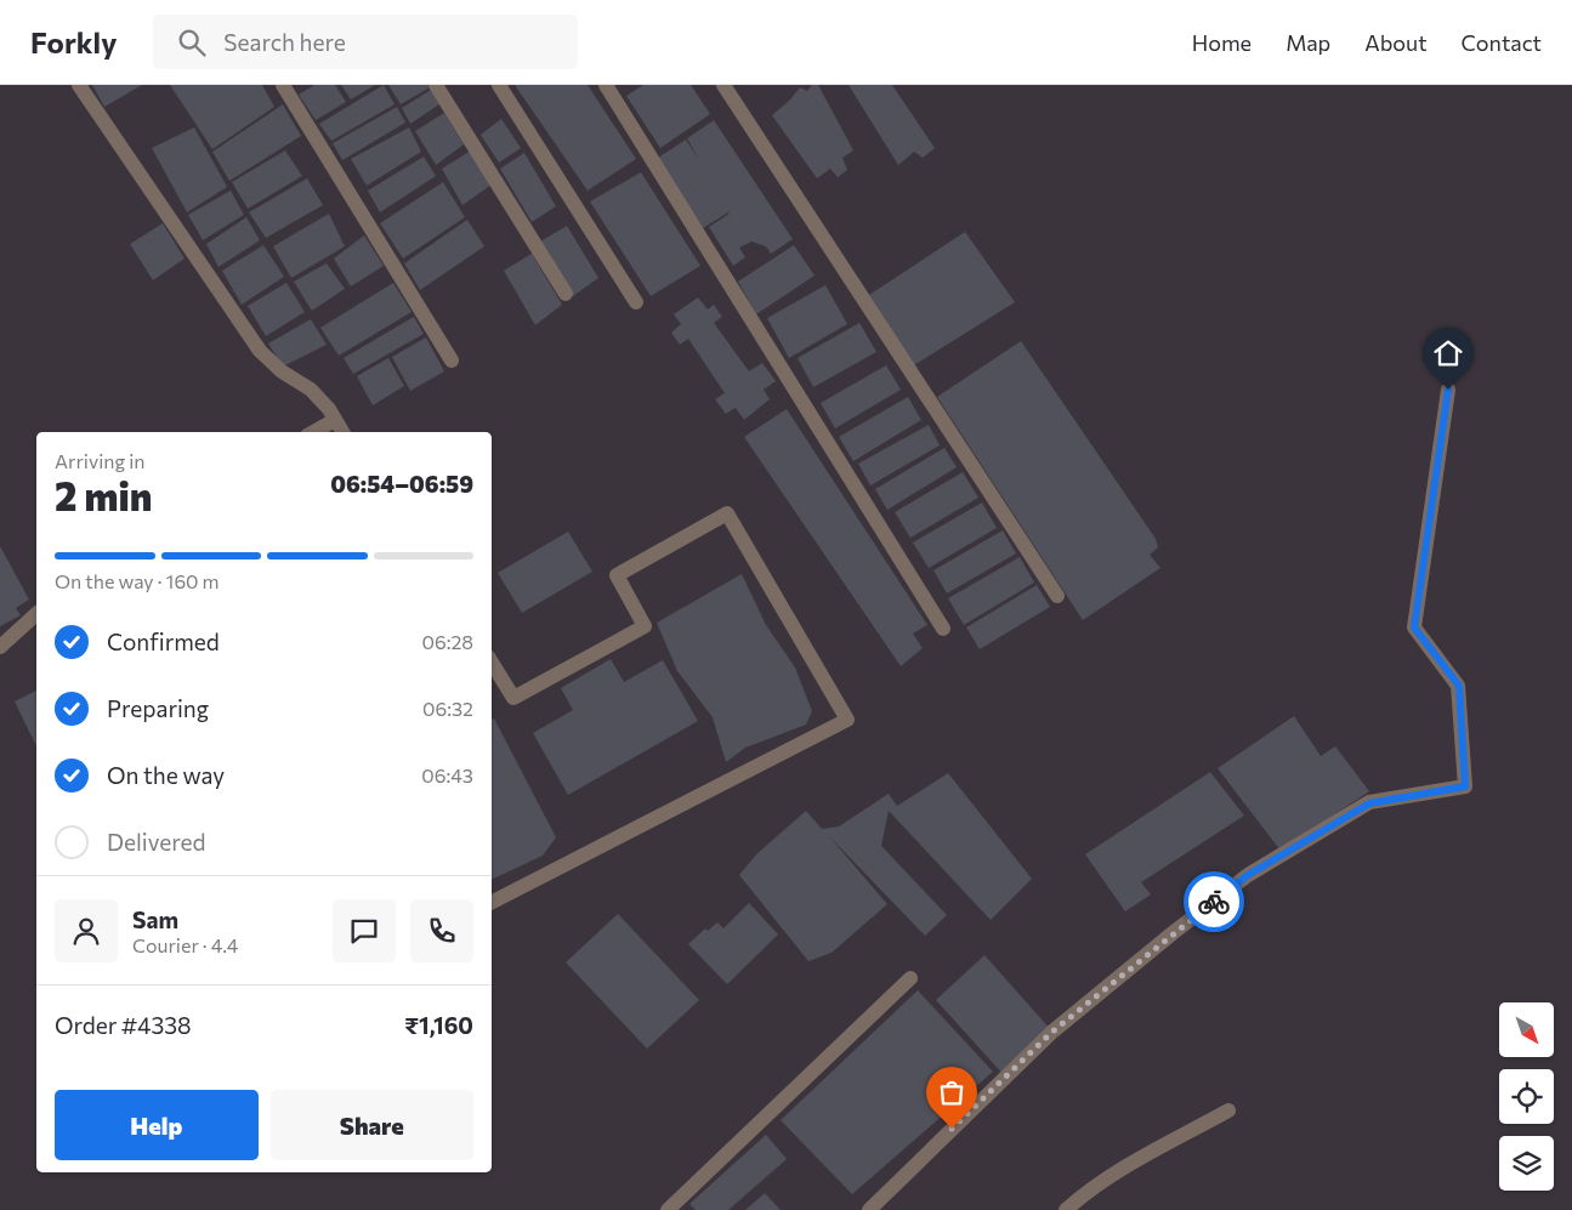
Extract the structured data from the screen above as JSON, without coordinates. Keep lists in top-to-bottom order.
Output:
{
  "north": "bottom right",
  "page": {
    "header": "Forkly",
    "search": "Search here",
    "nav": [
      "Home",
      "Map",
      "About",
      "Contact"
    ],
    "heading": ["2 min", "Arriving in", "06:54–06:59"],
    "panel": [
      "Sam",
      "Courier · 4.4",
      "Order #4338",
      "₹1,160"
    ],
    "bar": "On the way · 160 m",
    "list": [
      ["Confirmed", "06:28"],
      ["Preparing", "06:32"],
      ["On the way", "06:43"],
      "Delivered"
    ],
    "buttons": ["Help", "Share"]
  }
}
